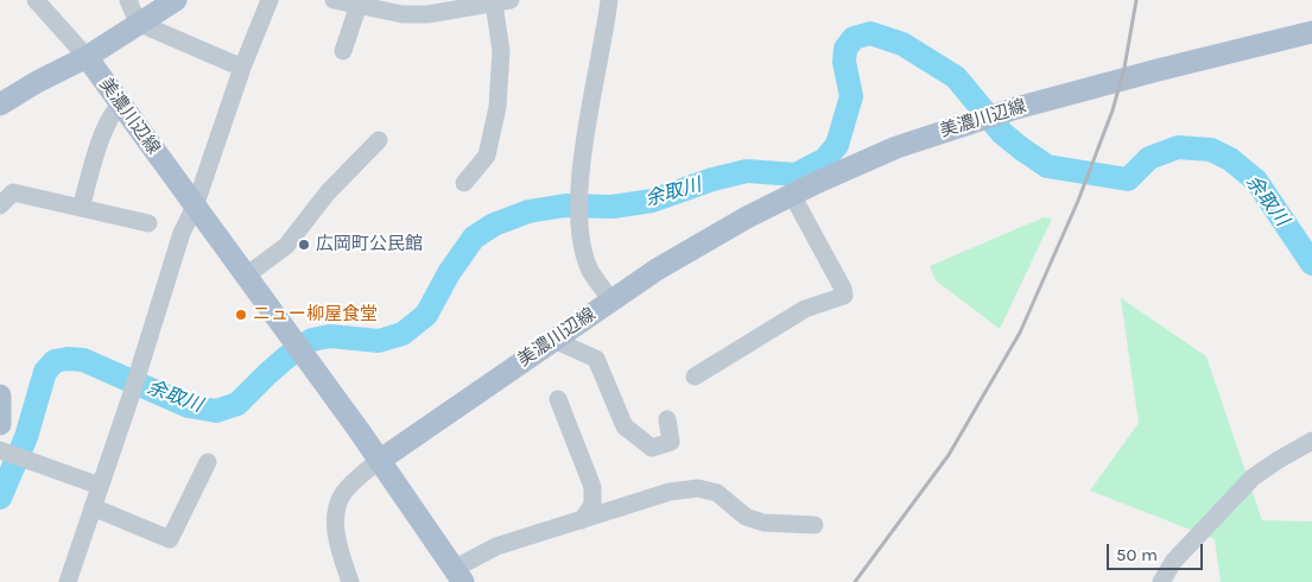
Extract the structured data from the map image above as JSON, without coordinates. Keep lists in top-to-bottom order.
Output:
{
  "streets": {
    "main road": ["美濃川辺線"]
  },
  "water": ["余取川"],
  "places": ["広岡町公民館", "ニュー柳屋食堂"],
  "scale_bar": "50 m"
}
